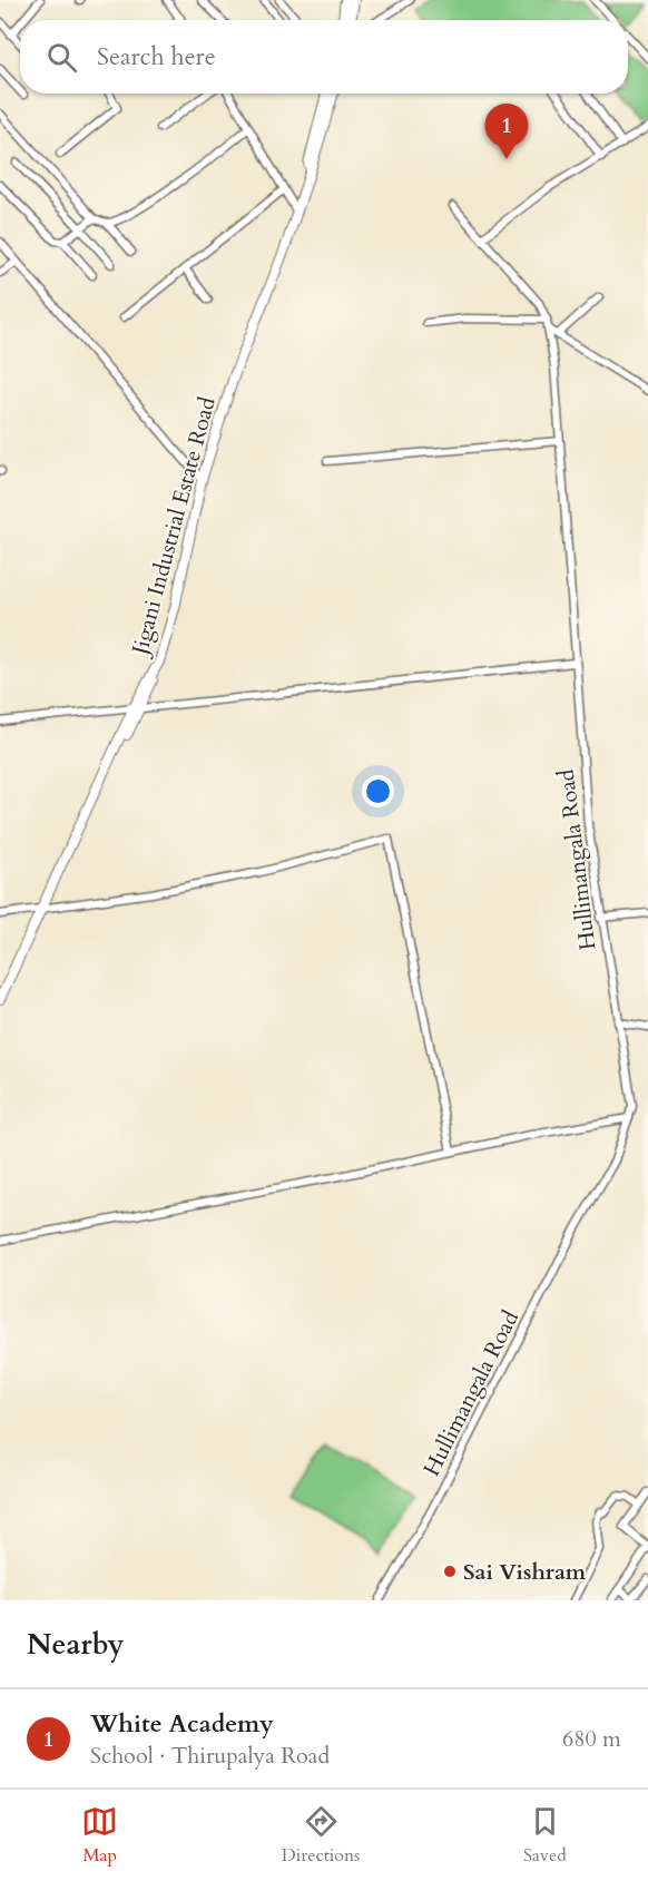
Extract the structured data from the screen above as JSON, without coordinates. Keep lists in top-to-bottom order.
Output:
{
  "streets": {
    "main road": ["Jigani Industrial Estate Road"],
    "street": ["Hullimangala Road"]
  },
  "places": ["Sai Vishram"],
  "page": {
    "search": "Search here",
    "pins": "1",
    "heading": "Nearby",
    "list": [
      {
        "mark": "1",
        "name": "White Academy",
        "note": "School · Thirupalya Road",
        "value": "680 m"
      }
    ],
    "nav": ["Map", "Directions", "Saved"]
  }
}
